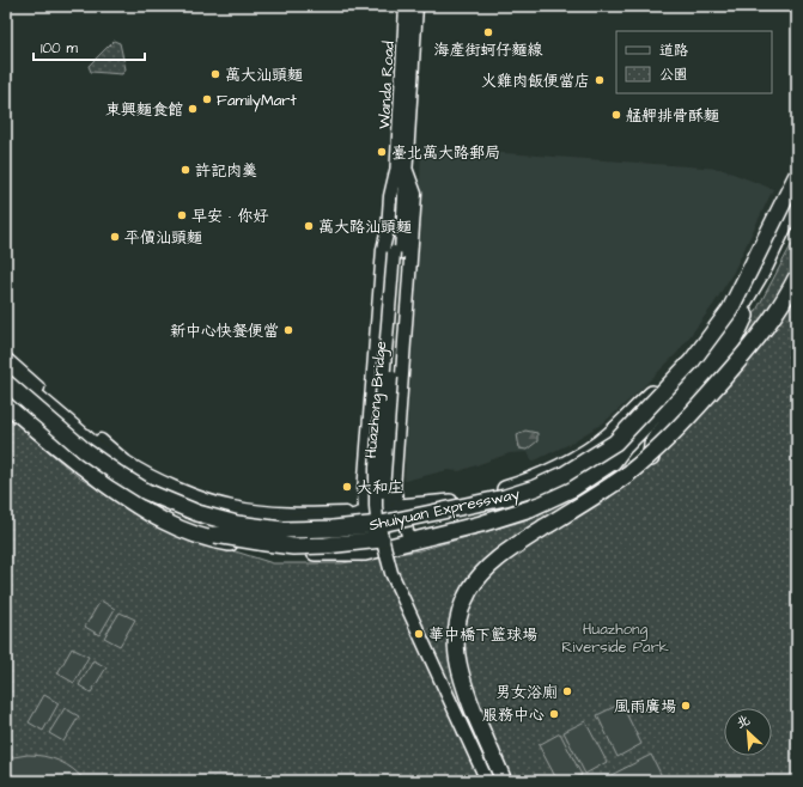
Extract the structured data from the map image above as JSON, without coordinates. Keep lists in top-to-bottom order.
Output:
{
  "streets": {
    "highway": ["Shuiyuan Expressway"],
    "main road": ["Wanda Road", "Huazhong Bridge"]
  },
  "crossings": [
    ["Wanda Road", "Huazhong Bridge"]
  ],
  "parks": ["Huazhong Riverside Park"],
  "places": [
    "海產街蚵仔麵線",
    "萬大汕頭麵",
    "火雞肉飯便當店",
    "FamilyMart",
    "東興麵食館",
    "艋舺排骨酥麵",
    "臺北萬大路郵局",
    "許記肉羹",
    "早安 · 你好",
    "萬大路汕頭麵",
    "平價汕頭麵",
    "新中心快餐便當",
    "大和庄",
    "華中橋下籃球場",
    "男女浴廁",
    "風雨廣場",
    "服務中心"
  ],
  "legend": ["道路", "公園"],
  "scale_bar": "100 m",
  "north": "top left"
}
